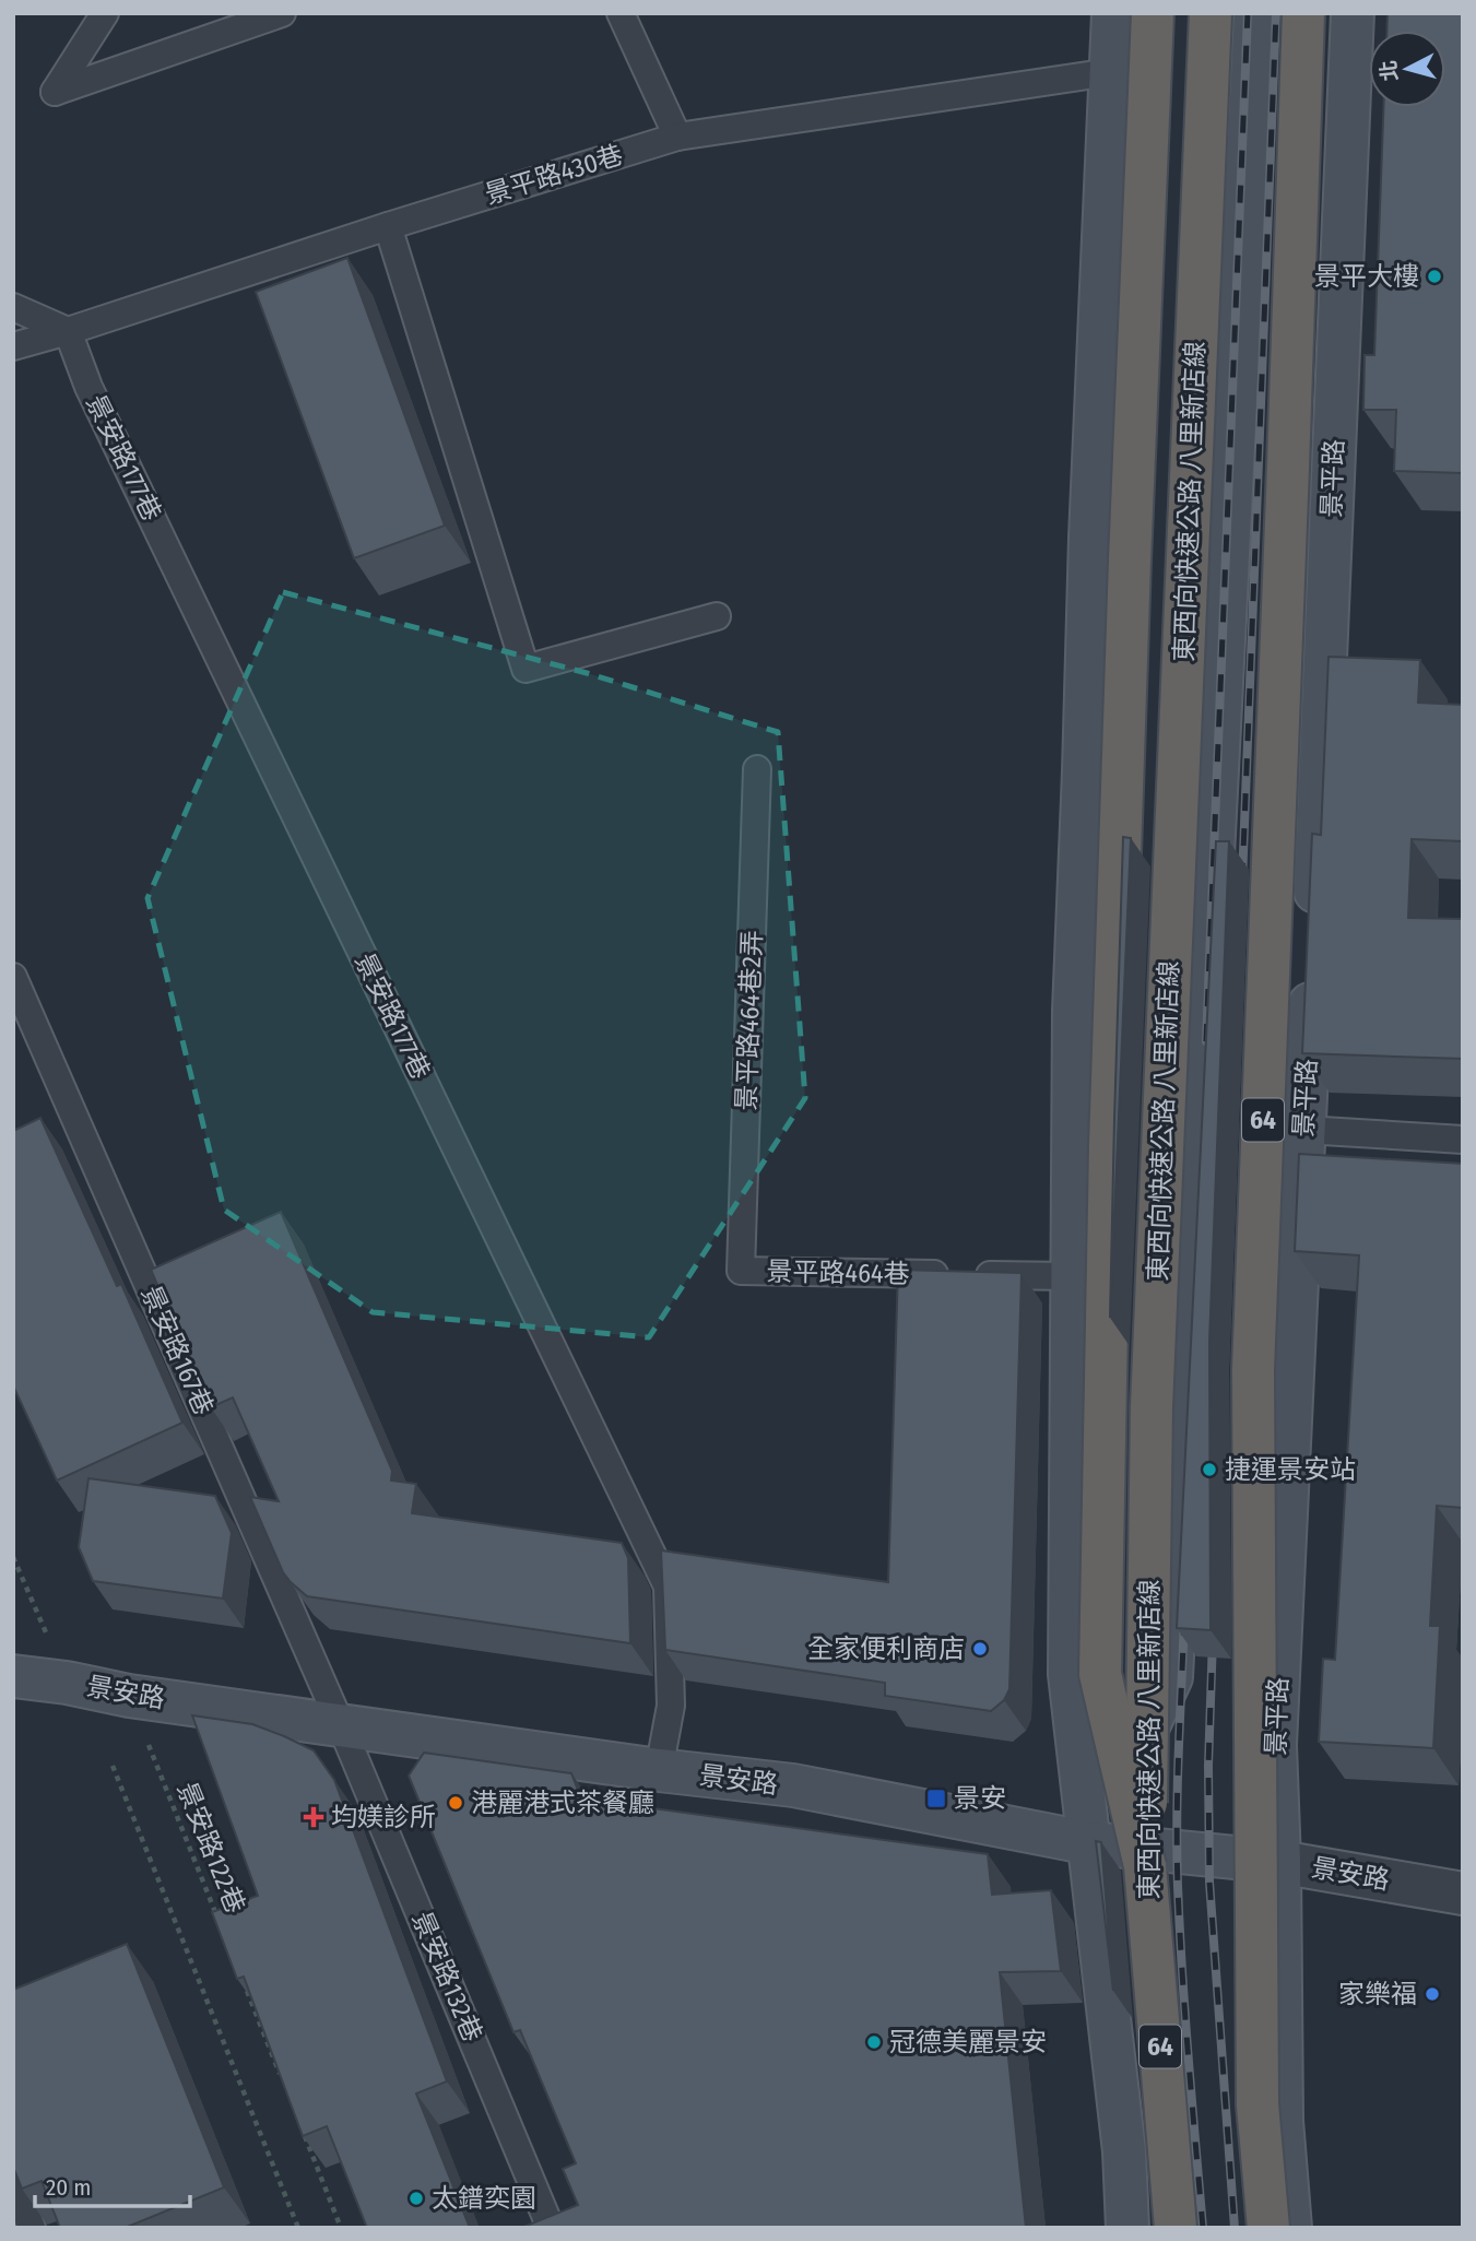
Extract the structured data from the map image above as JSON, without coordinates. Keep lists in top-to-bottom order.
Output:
{
  "streets": {
    "highway": ["東西向快速公路 八里新店線", "64"],
    "main road": ["景平路", "景安路"],
    "lane": [
      "景平路430巷",
      "景安路177巷",
      "景平路464巷2弄",
      "景平路464巷",
      "景安路167巷",
      "景安路132巷"
    ],
    "path": ["景安路122巷"]
  },
  "crossings": [
    ["景平路430巷", "景安路177巷"],
    ["景安路177巷", "景安路"],
    ["景平路", "景安路"],
    ["景平路464巷2弄", "景平路464巷"],
    ["景安路167巷", "景安路"],
    ["景安路167巷", "景安路132巷"],
    ["景安路", "景安路122巷"],
    ["景安路", "景安路132巷"]
  ],
  "places": {
    "other": [
      "景平大樓",
      "捷運景安站",
      "全家便利商店",
      "港麗港式茶餐廳",
      "家樂福",
      "冠德美麗景安",
      "太鐠奕園"
    ],
    "transit": ["景安"],
    "health": ["均媄診所"]
  },
  "scale_bar": "20 m",
  "north": "left"
}
